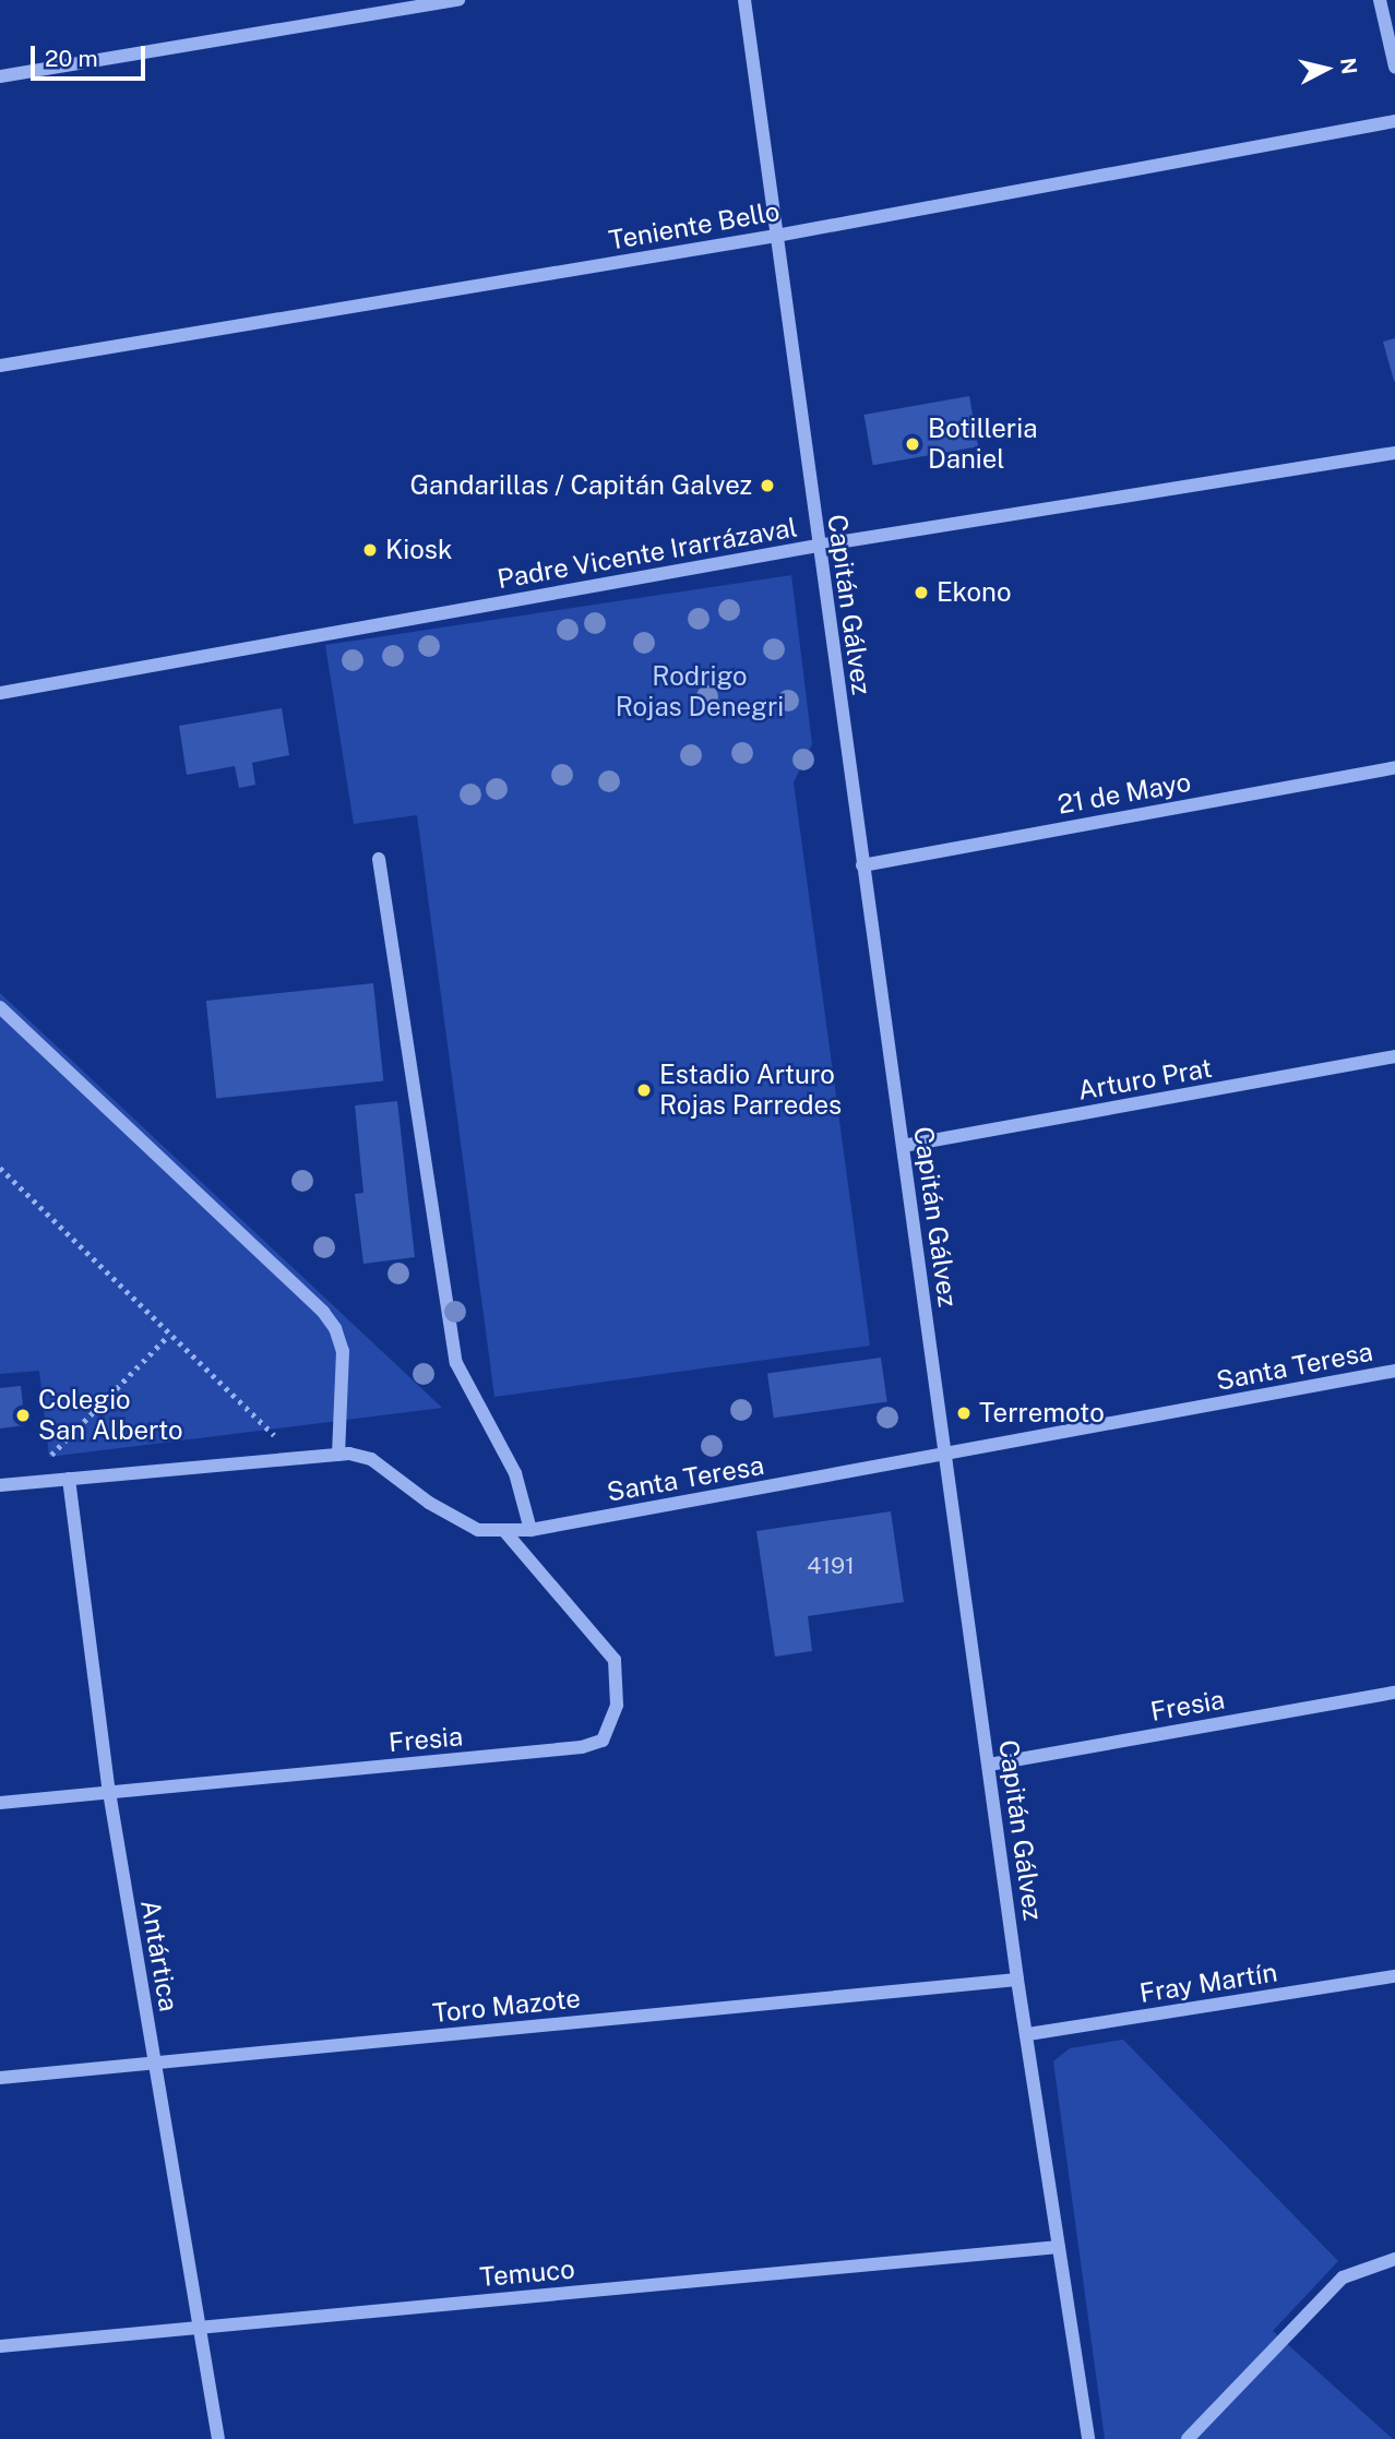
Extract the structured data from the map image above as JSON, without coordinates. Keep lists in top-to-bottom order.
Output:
{
  "streets": {
    "street": [
      "Teniente Bello",
      "Padre Vicente Irarrázaval",
      "Capitán Gálvez",
      "21 de Mayo",
      "Arturo Prat",
      "Santa Teresa",
      "Fresia",
      "Antártica",
      "Fray Martín",
      "Toro Mazote",
      "Temuco"
    ]
  },
  "crossings": [
    ["Teniente Bello", "Capitán Gálvez"],
    ["Padre Vicente Irarrázaval", "Capitán Gálvez"],
    ["Capitán Gálvez", "21 de Mayo"],
    ["Capitán Gálvez", "Arturo Prat"],
    ["Capitán Gálvez", "Santa Teresa"],
    ["Capitán Gálvez", "Fresia"],
    ["Capitán Gálvez", "Fray Martín"],
    ["Capitán Gálvez", "Toro Mazote"],
    ["Capitán Gálvez", "Temuco"],
    ["Santa Teresa", "Fresia"],
    ["Santa Teresa", "Antártica"],
    ["Fresia", "Antártica"],
    ["Antártica", "Toro Mazote"],
    ["Antártica", "Temuco"]
  ],
  "parks": ["Rodrigo Rojas Denegri"],
  "places": [
    "Botilleria Daniel",
    "Gandarillas / Capitán Galvez",
    "Kiosk",
    "Ekono",
    "Estadio Arturo Rojas Parredes",
    "Terremoto",
    "Colegio San Alberto"
  ],
  "house_numbers": ["4191"],
  "scale_bar": "20 m",
  "north": "right"
}
